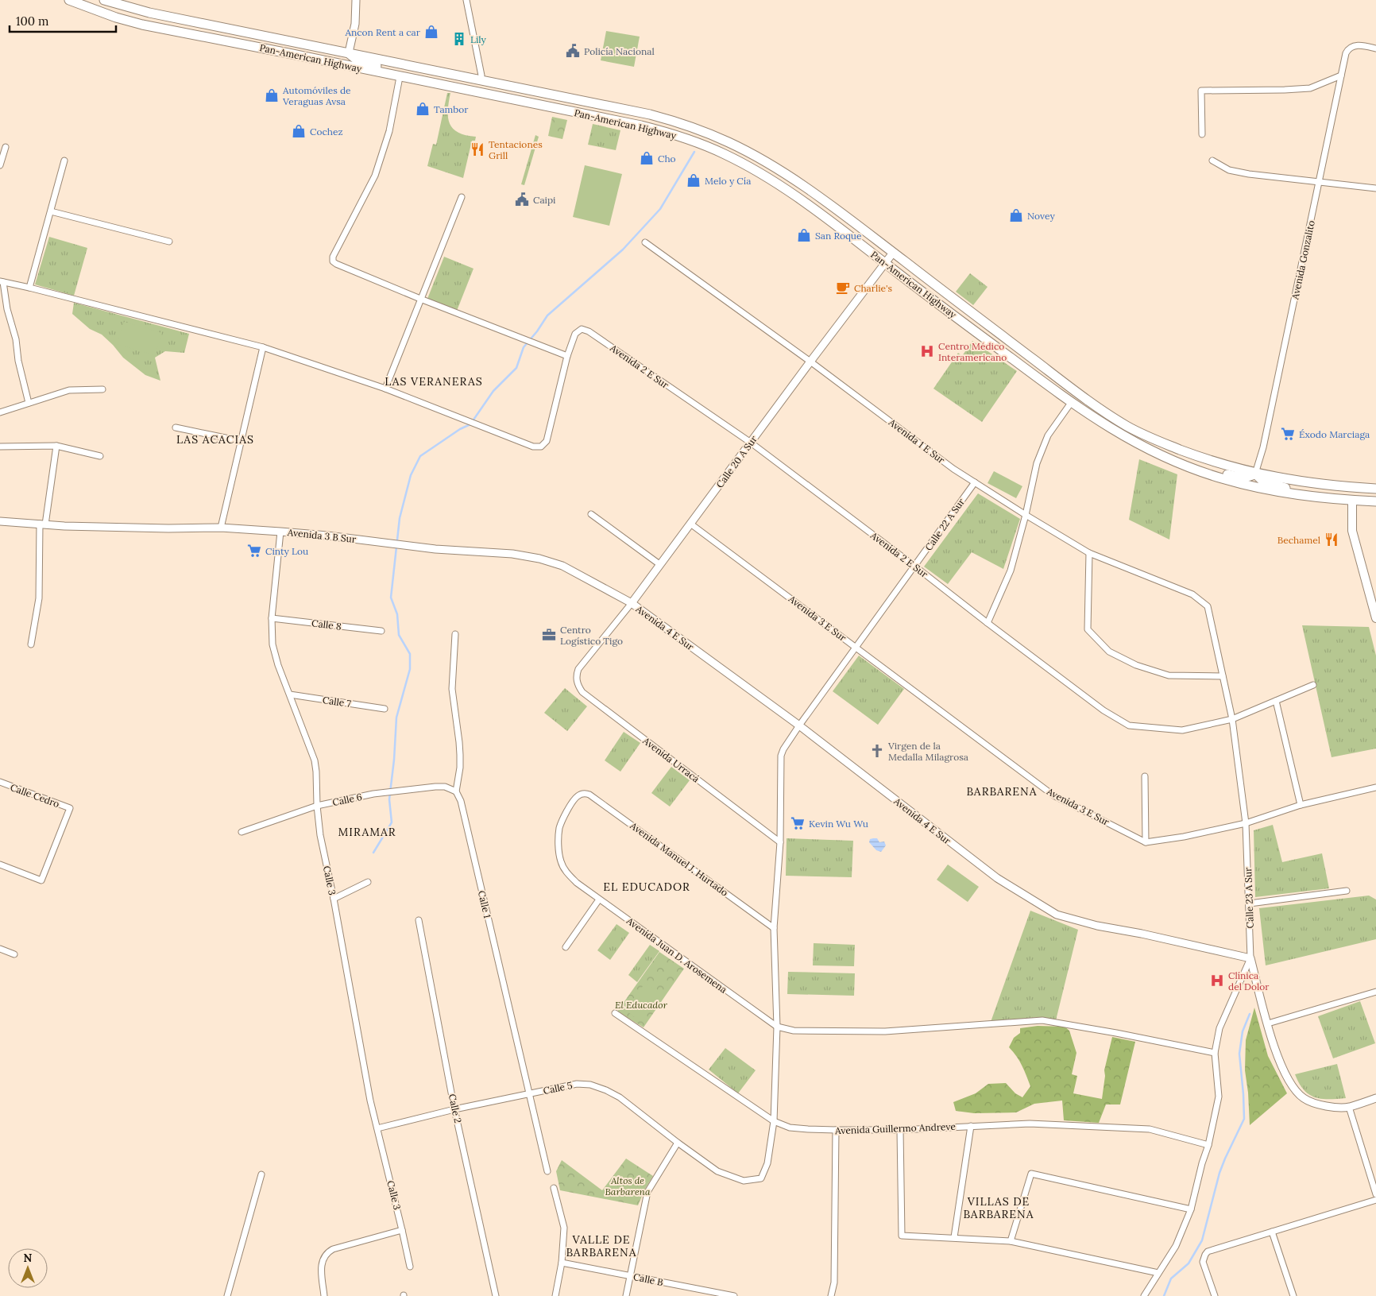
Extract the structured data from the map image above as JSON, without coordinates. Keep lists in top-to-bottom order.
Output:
{
  "streets": {
    "highway": ["Pan-American Highway"],
    "street": [
      "Avenida Gonzalito",
      "Avenida 2 E Sur",
      "Avenida 1 E Sur",
      "Calle 20 A Sur",
      "Calle 22 A Sur",
      "Avenida 3 B Sur",
      "Avenida 3 E Sur",
      "Calle 8",
      "Avenida 4 E Sur",
      "Calle 7",
      "Avenida Urracá",
      "Calle Cedro",
      "Calle 6",
      "Avenida Manuel J. Hurtado",
      "Calle 3",
      "Calle 23 A Sur",
      "Calle 1",
      "Avenida Juan D. Arosemena",
      "Calle 5",
      "Calle 2",
      "Avenida Guillermo Andreve",
      "Calle B"
    ]
  },
  "crossings": [
    ["Pan-American Highway", "Avenida Gonzalito"],
    ["Pan-American Highway", "Calle 20 A Sur"],
    ["Avenida 2 E Sur", "Calle 20 A Sur"],
    ["Avenida 2 E Sur", "Calle 22 A Sur"],
    ["Avenida 2 E Sur", "Calle 23 A Sur"],
    ["Avenida 1 E Sur", "Calle 20 A Sur"],
    ["Avenida 1 E Sur", "Calle 22 A Sur"],
    ["Avenida 1 E Sur", "Calle 23 A Sur"],
    ["Calle 20 A Sur", "Avenida 3 B Sur"],
    ["Calle 20 A Sur", "Avenida 3 E Sur"],
    ["Calle 20 A Sur", "Avenida 4 E Sur"],
    ["Calle 20 A Sur", "Avenida Urracá"],
    ["Calle 22 A Sur", "Avenida 3 E Sur"],
    ["Calle 22 A Sur", "Avenida 4 E Sur"],
    ["Calle 22 A Sur", "Avenida Urracá"],
    ["Calle 22 A Sur", "Avenida Manuel J. Hurtado"],
    ["Calle 22 A Sur", "Avenida Juan D. Arosemena"],
    ["Calle 22 A Sur", "Calle 5"],
    ["Calle 22 A Sur", "Avenida Guillermo Andreve"],
    ["Avenida 3 B Sur", "Avenida 4 E Sur"],
    ["Avenida 3 B Sur", "Calle 3"],
    ["Calle 8", "Calle 3"],
    ["Avenida 4 E Sur", "Calle 23 A Sur"],
    ["Calle 7", "Calle 3"],
    ["Calle 6", "Calle 3"],
    ["Calle 6", "Calle 1"],
    ["Avenida Manuel J. Hurtado", "Avenida Juan D. Arosemena"],
    ["Calle 3", "Calle 5"],
    ["Calle 23 A Sur", "Avenida Guillermo Andreve"],
    ["Calle 1", "Calle 5"],
    ["Calle 5", "Calle 2"]
  ],
  "districts": [
    "LAS VERANERAS",
    "LAS ACACIAS",
    "BARBARENA",
    "MIRAMAR",
    "EL EDUCADOR",
    "VILLAS DE BARBARENA",
    "VALLE DE BARBARENA"
  ],
  "parks": ["El Educador", "Altos de Barbarena"],
  "places": {
    "shop": [
      "Ancon Rent a car",
      "Automóviles de Veraguas Avsa",
      "Tambor",
      "Cochez",
      "Cho",
      "Melo y Cía",
      "Novey",
      "San Roque"
    ],
    "building": ["Lily"],
    "public building": ["Policía Nacional", "Caipi"],
    "restaurant": ["Tentaciones Grill", "Bechamel"],
    "cafe": ["Charlie's"],
    "hospital": ["Centro Médico Interamericano", "Clínica del Dolor"],
    "supermarket": ["Éxodo Marciaga", "Cinty Lou", "Kevin Wu Wu"],
    "office": ["Centro Logístico Tigo"],
    "church": ["Virgen de la Medalla Milagrosa"]
  },
  "scale_bar": "100 m",
  "north": "top"
}
